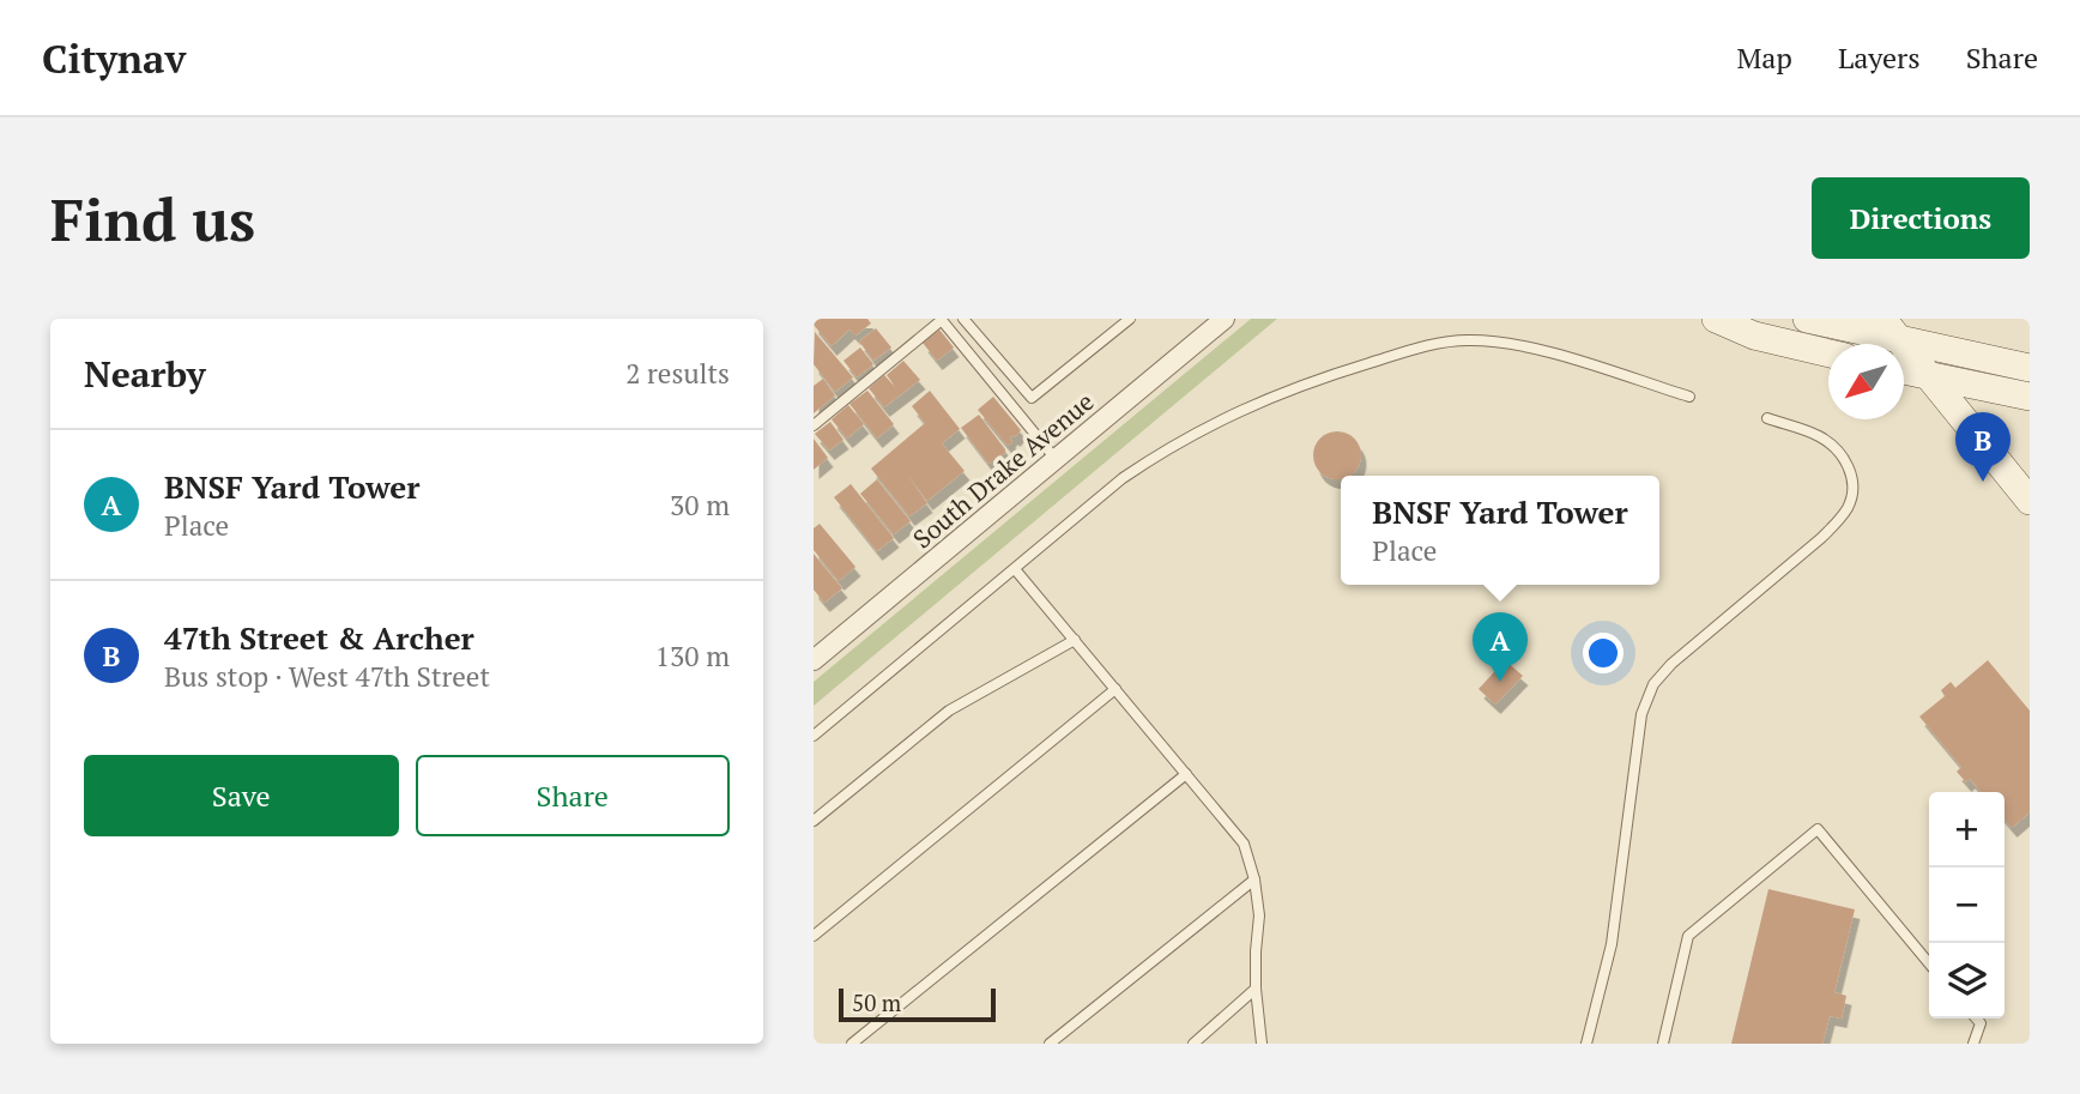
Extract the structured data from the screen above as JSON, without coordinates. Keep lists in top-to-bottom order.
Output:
{
  "streets": {
    "street": ["South Drake Avenue"]
  },
  "scale_bar": "50 m",
  "north": "bottom left",
  "page": {
    "header": "Citynav",
    "nav": ["Map", "Layers", "Share"],
    "buttons": [
      "Directions",
      ["Save", "Share"]
    ],
    "title": "Find us",
    "heading": ["Nearby", "2 results"],
    "pins": ["B", "A"],
    "list": [
      {
        "mark": "A",
        "name": "BNSF Yard Tower",
        "note": "Place",
        "value": "30 m"
      },
      {
        "mark": "B",
        "name": "47th Street & Archer",
        "note": "Bus stop · West 47th Street",
        "value": "130 m"
      }
    ],
    "popup": ["BNSF Yard Tower", "Place"],
    "map_buttons": ["+", "−"],
    "scale": "50 m"
  }
}
